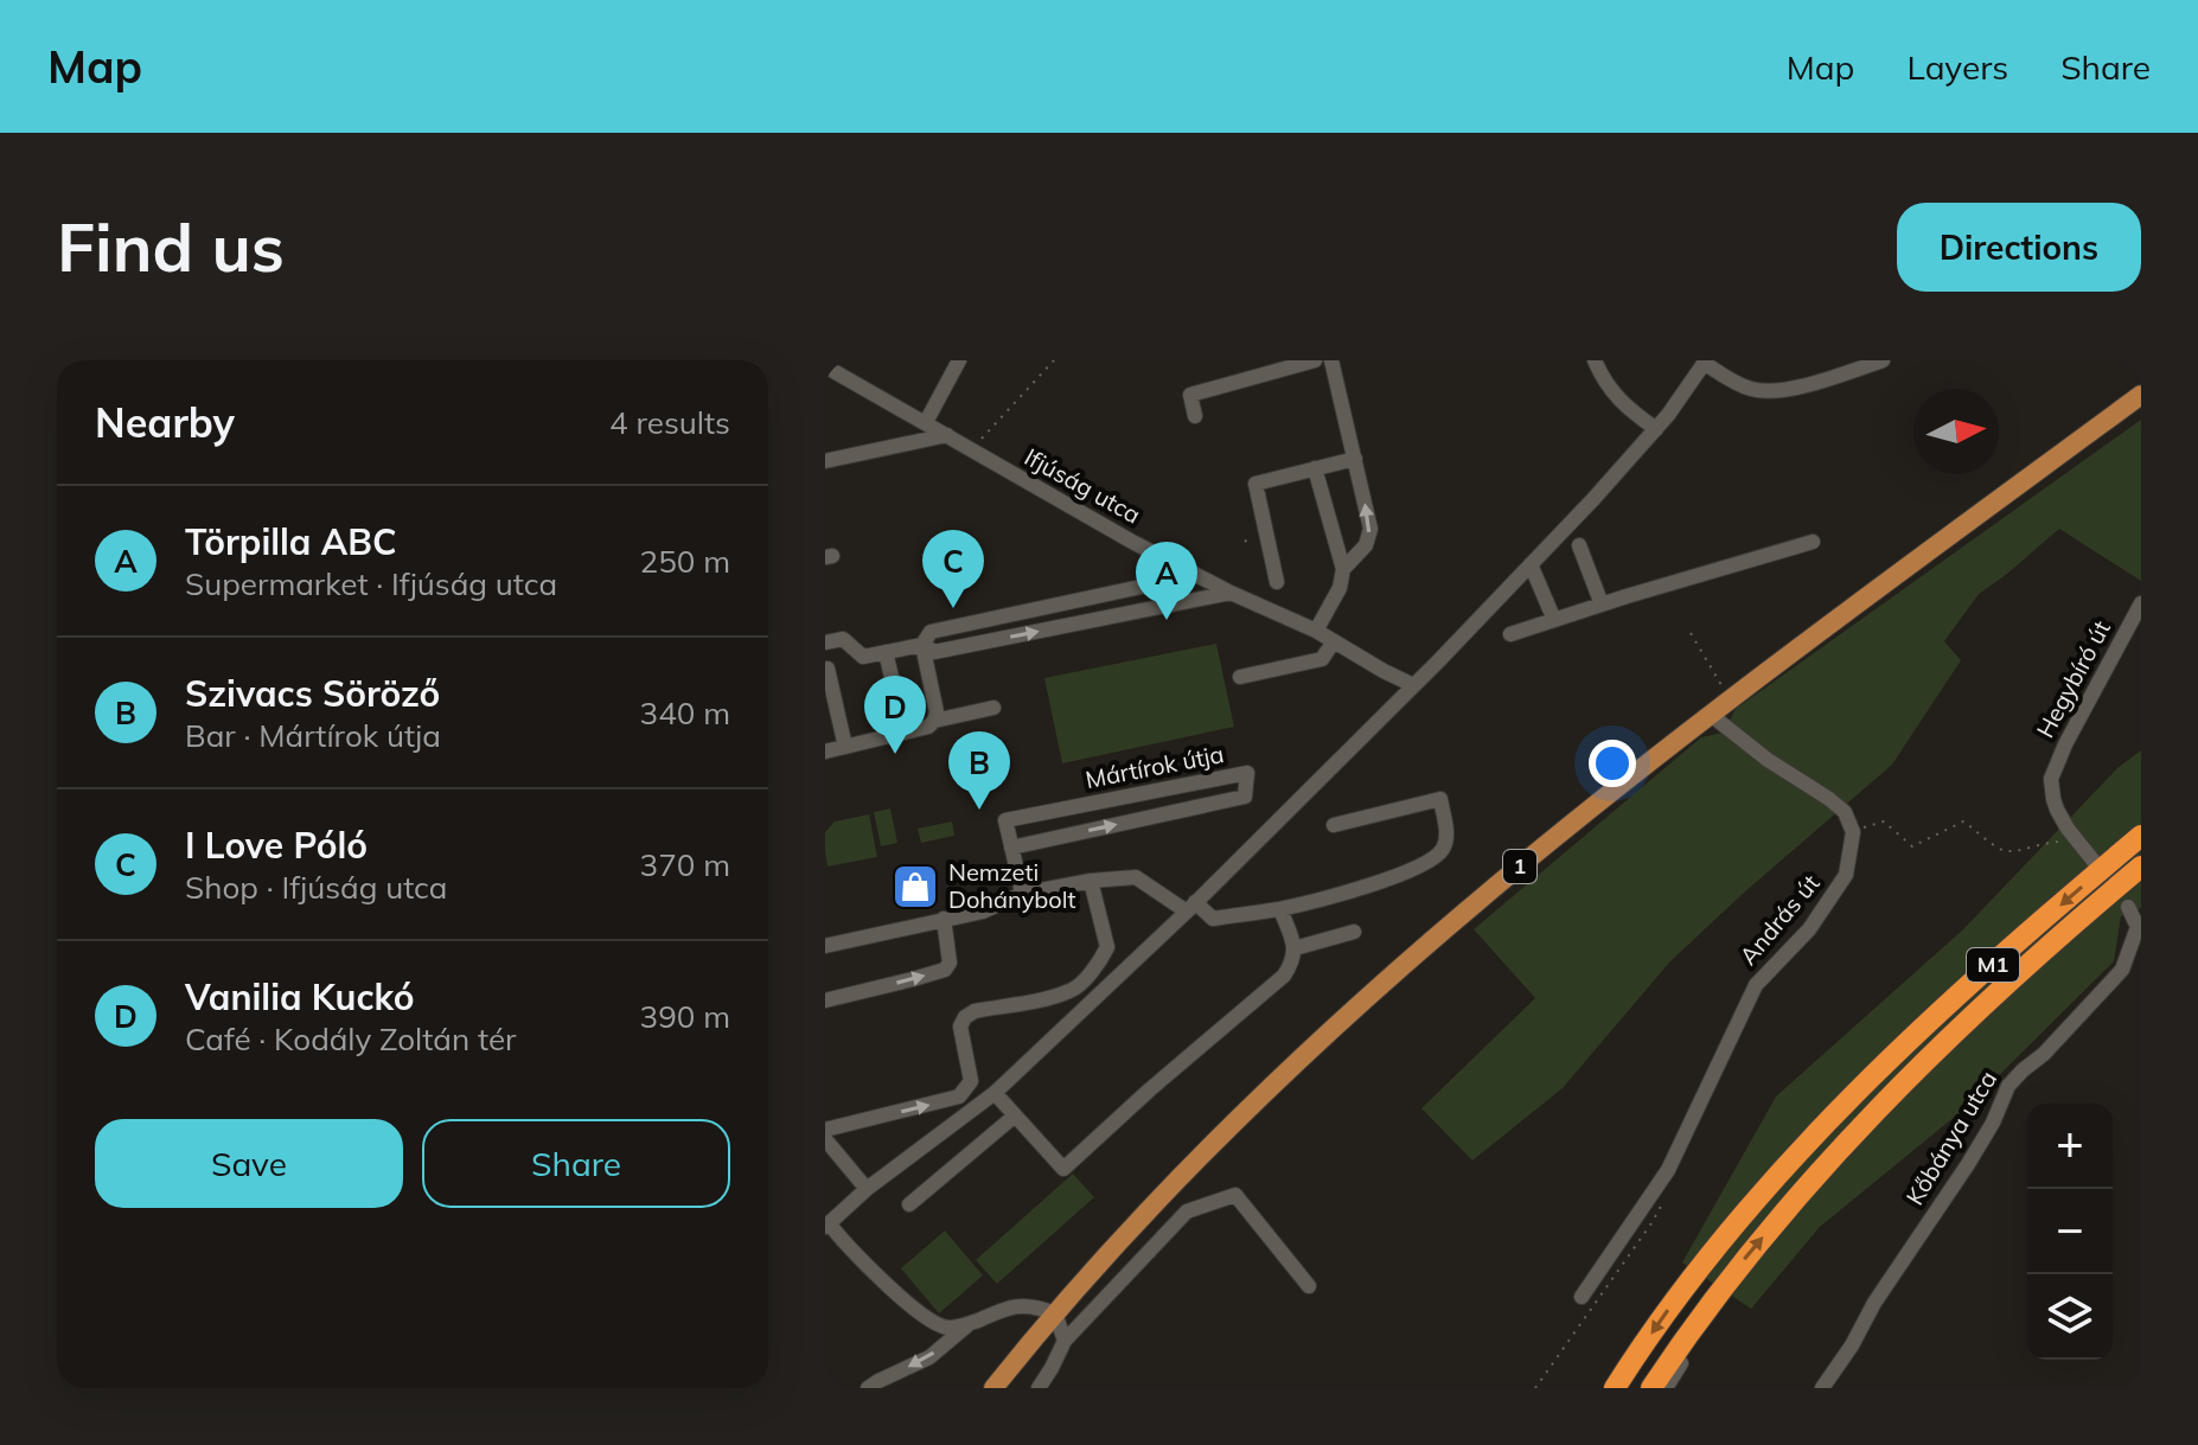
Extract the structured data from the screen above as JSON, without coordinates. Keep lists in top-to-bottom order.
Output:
{
  "streets": {
    "highway": ["M1"],
    "main road": ["1"],
    "street": [
      "Ifjúság utca",
      "Hegybíró út",
      "Mártírok útja",
      "András út",
      "Kőbánya utca"
    ]
  },
  "places": {
    "shop": ["Nemzeti Dohánybolt"]
  },
  "north": "right",
  "page": {
    "header": "Map",
    "nav": ["Map", "Layers", "Share"],
    "buttons": [
      "Directions",
      ["Save", "Share"]
    ],
    "title": "Find us",
    "heading": ["Nearby", "4 results"],
    "list": [
      {
        "mark": "A",
        "name": "Törpilla ABC",
        "note": "Supermarket · Ifjúság utca",
        "value": "250 m"
      },
      {
        "mark": "B",
        "name": "Szivacs Söröző",
        "note": "Bar · Mártírok útja",
        "value": "340 m"
      },
      {
        "mark": "C",
        "name": "I Love Póló",
        "note": "Shop · Ifjúság utca",
        "value": "370 m"
      },
      {
        "mark": "D",
        "name": "Vanilia Kuckó",
        "note": "Café · Kodály Zoltán tér",
        "value": "390 m"
      }
    ],
    "pins": [
      "C",
      "A",
      "D",
      "B"
    ],
    "map_buttons": ["+", "−"]
  }
}
